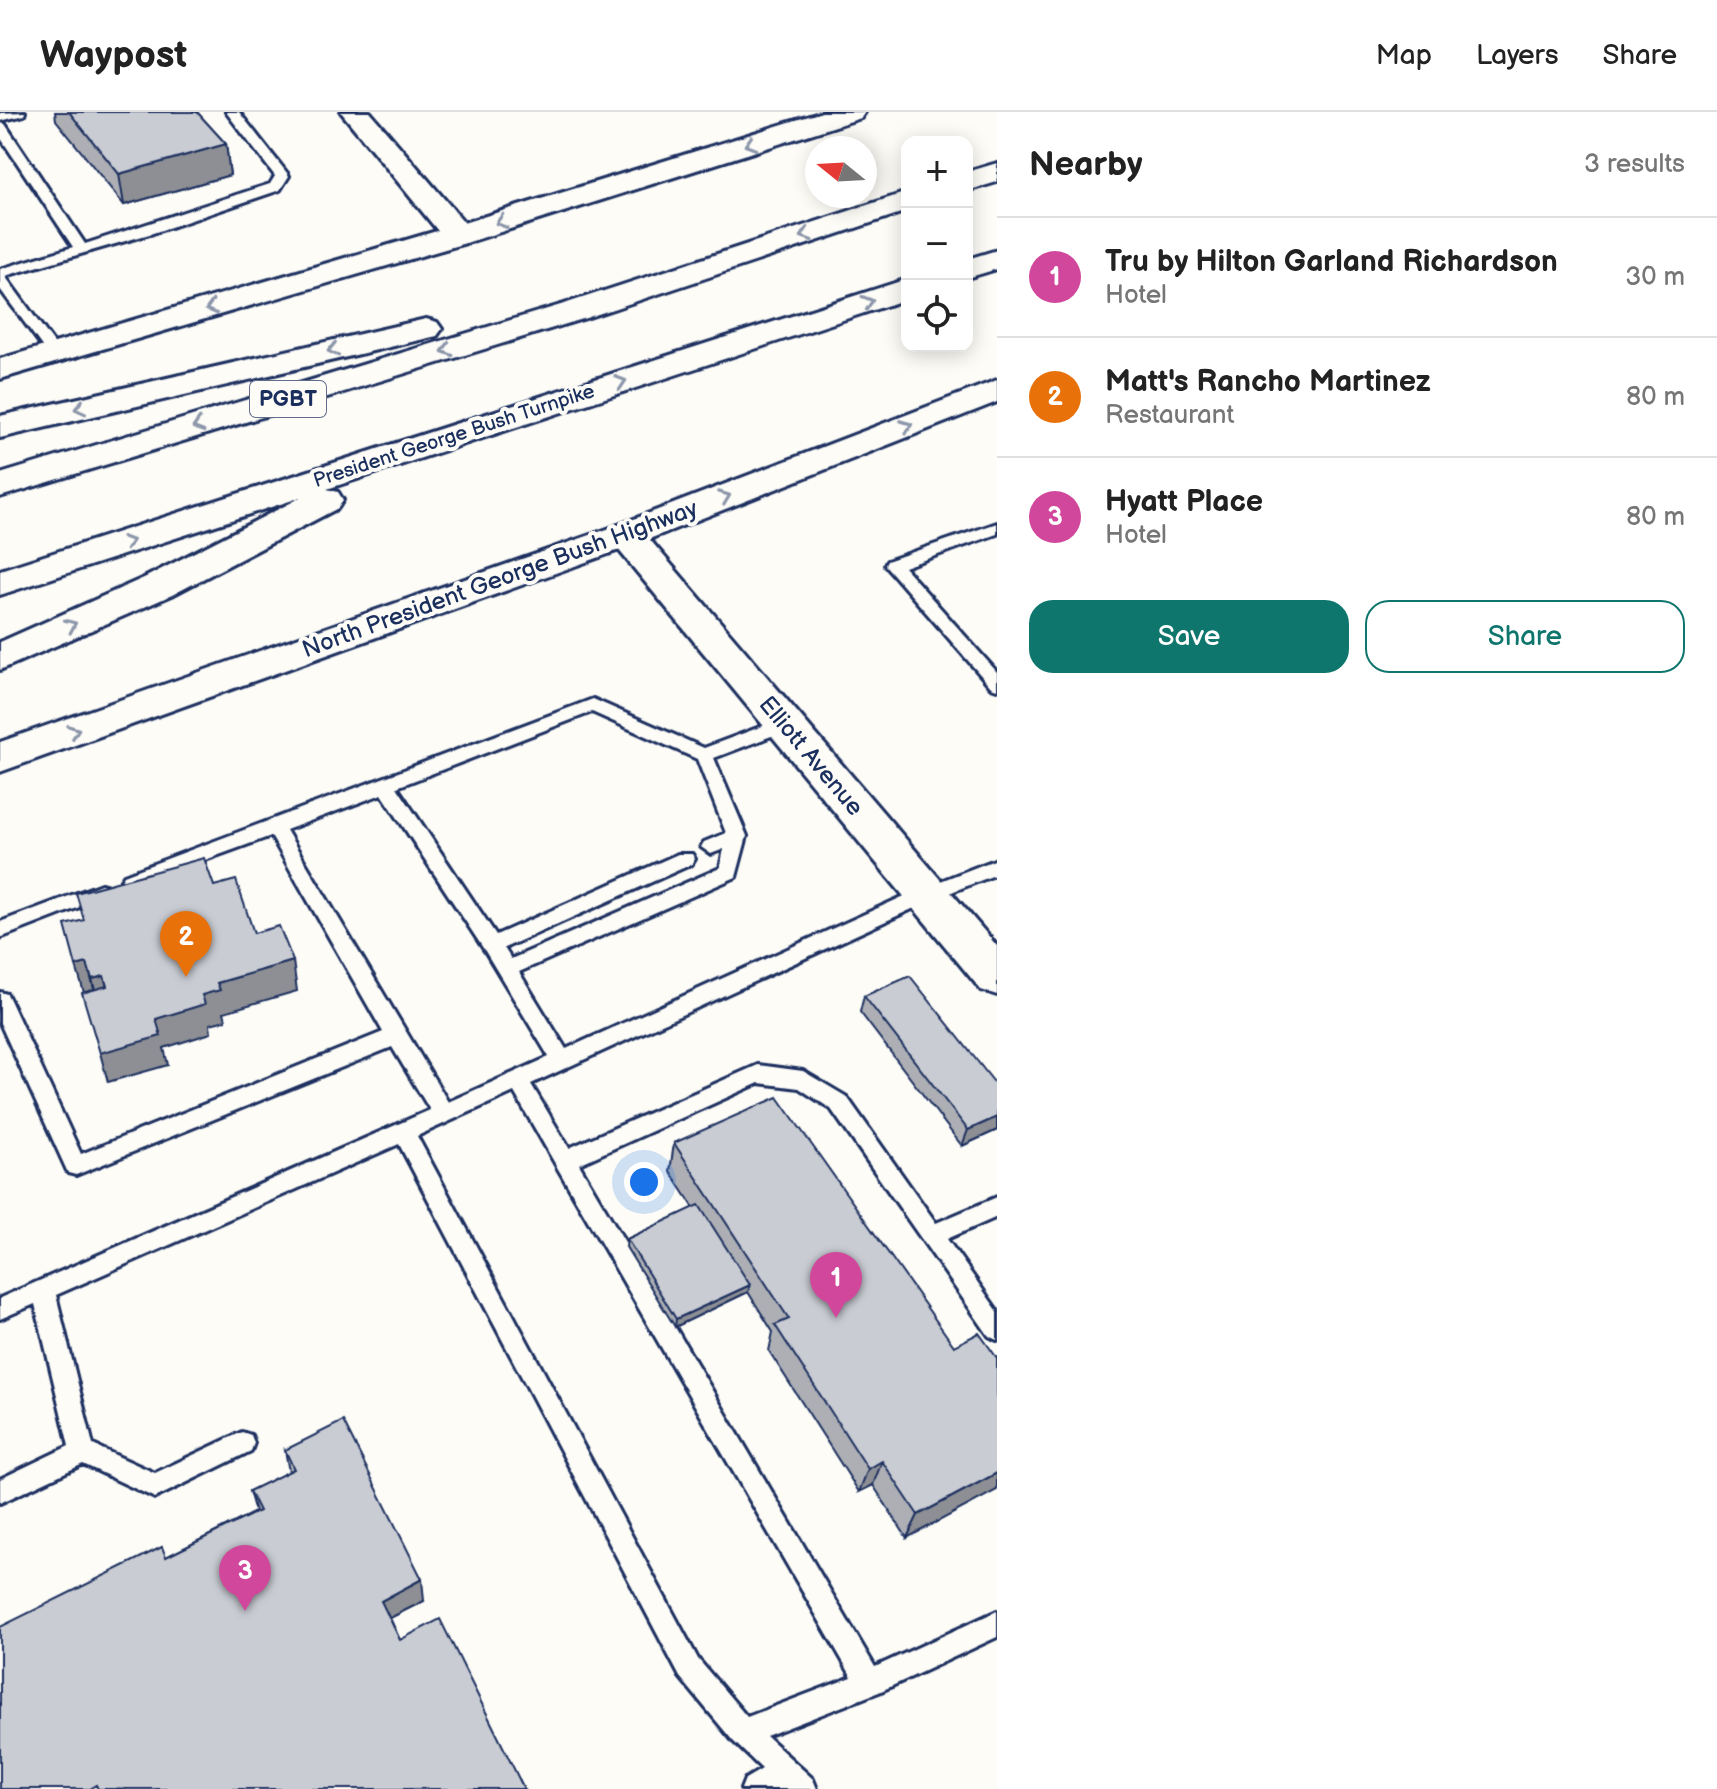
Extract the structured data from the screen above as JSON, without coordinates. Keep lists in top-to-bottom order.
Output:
{
  "streets": {
    "main road": [
      "PGBT",
      "President George Bush Turnpike",
      "North President George Bush Highway",
      "Elliott Avenue"
    ]
  },
  "crossings": [
    ["North President George Bush Highway", "Elliott Avenue"]
  ],
  "north": "left",
  "page": {
    "header": "Waypost",
    "nav": ["Map", "Layers", "Share"],
    "heading": ["Nearby", "3 results"],
    "map_buttons": ["+", "−"],
    "list": [
      {
        "mark": "1",
        "name": "Tru by Hilton Garland Richardson",
        "note": "Hotel",
        "value": "30 m"
      },
      {
        "mark": "2",
        "name": "Matt's Rancho Martinez",
        "note": "Restaurant",
        "value": "80 m"
      },
      {
        "mark": "3",
        "name": "Hyatt Place",
        "note": "Hotel",
        "value": "80 m"
      }
    ],
    "buttons": ["Save", "Share"],
    "pins": ["2", "1", "3"]
  }
}
